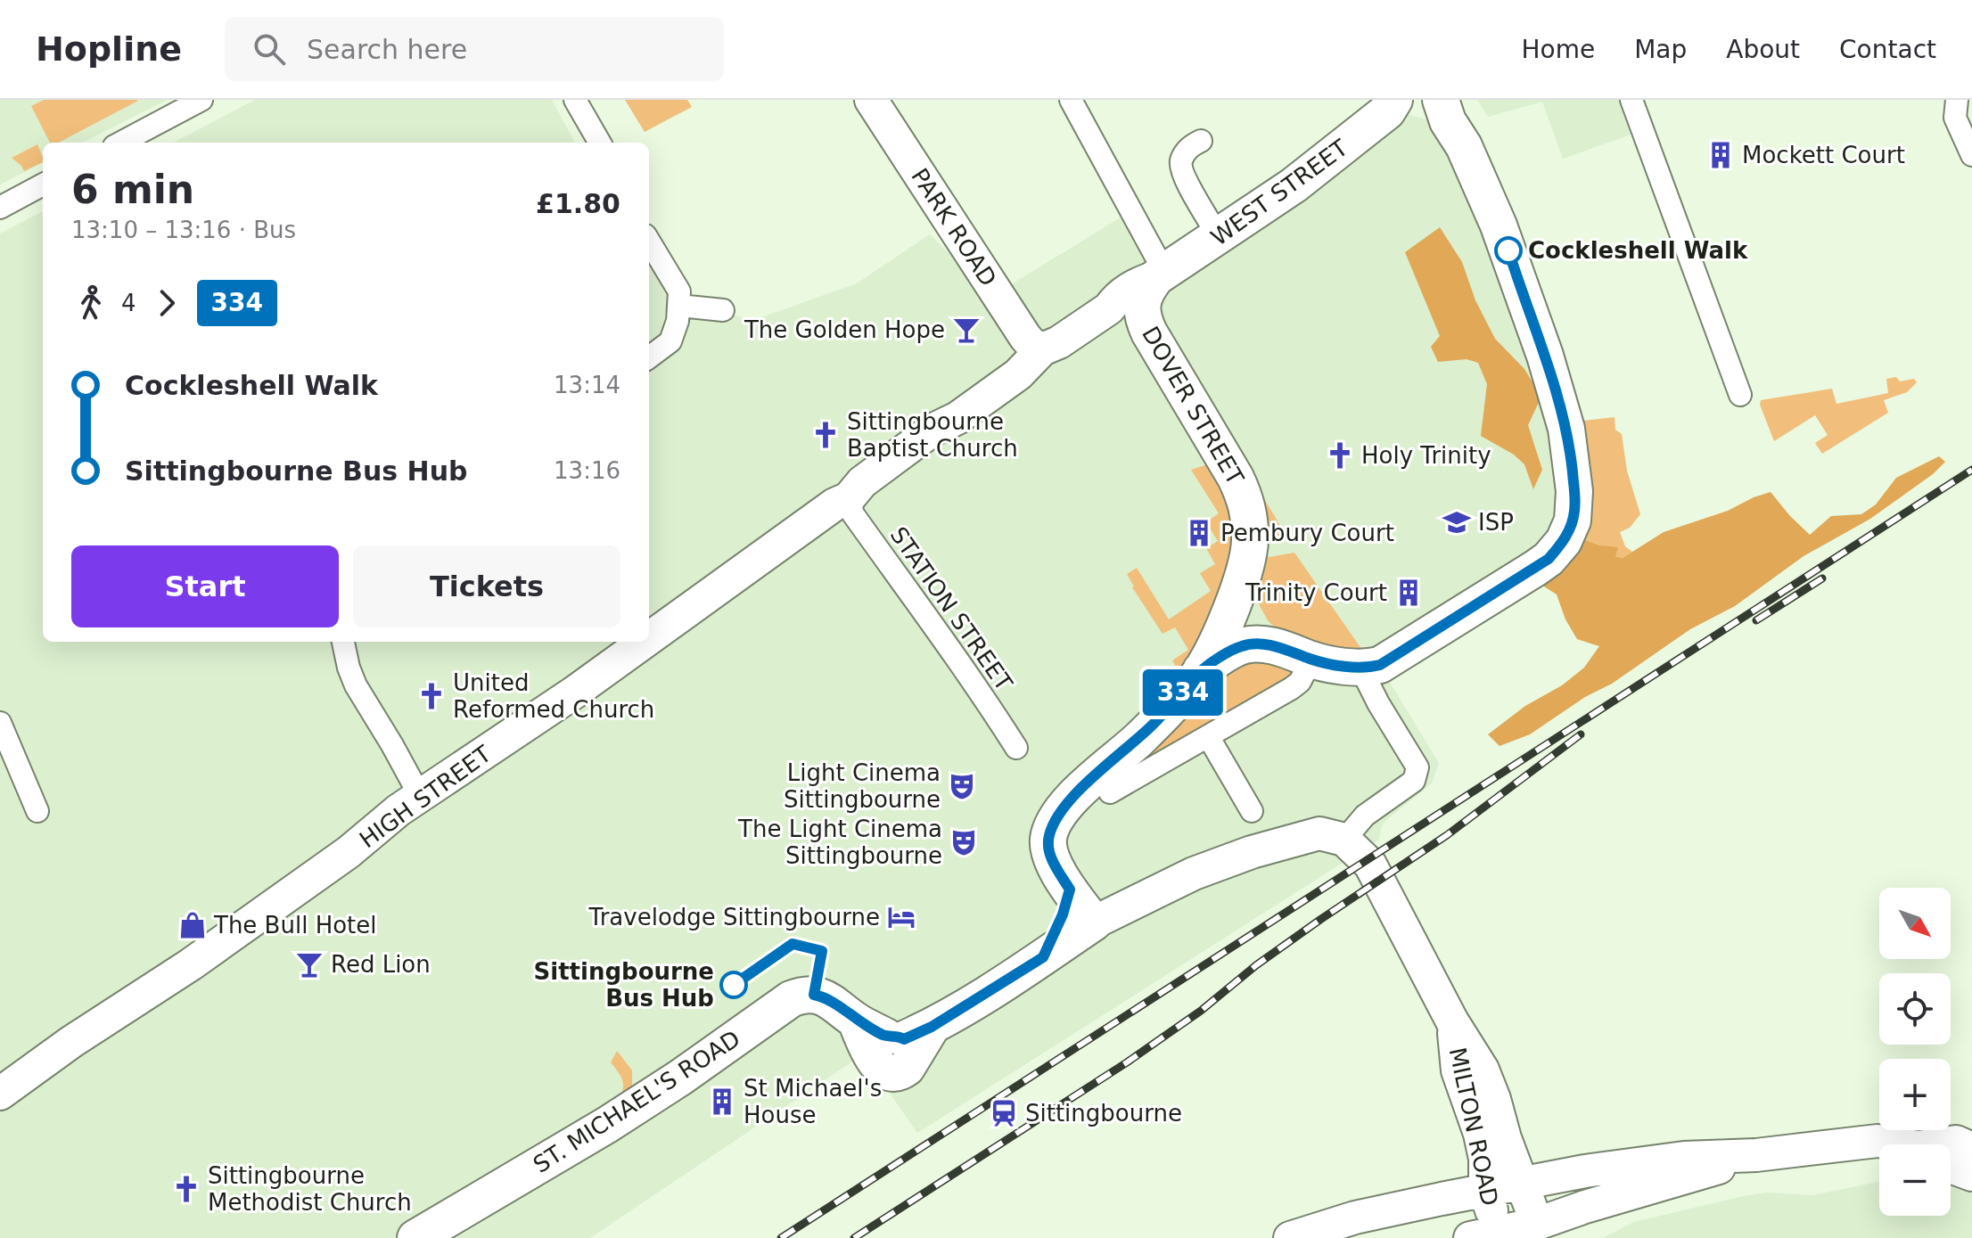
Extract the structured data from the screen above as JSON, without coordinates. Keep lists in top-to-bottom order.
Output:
{
  "streets": {
    "main road": [
      "WEST STREET",
      "PARK ROAD",
      "DOVER STREET",
      "HIGH STREET",
      "ST. MICHAEL'S ROAD",
      "MILTON ROAD"
    ],
    "street": ["STATION STREET"]
  },
  "crossings": [
    ["DOVER STREET", "ST. MICHAEL'S ROAD"],
    ["STATION STREET", "HIGH STREET"]
  ],
  "places": {
    "building": [
      "Mockett Court",
      "Pembury Court",
      "Trinity Court",
      "St Michael's House"
    ],
    "other": ["Cockleshell Walk", "Sittingbourne Bus Hub"],
    "bar": ["The Golden Hope", "Red Lion"],
    "church": [
      "Sittingbourne Baptist Church",
      "Holy Trinity",
      "United Reformed Church",
      "Sittingbourne Methodist Church"
    ],
    "school or university": ["ISP"],
    "theatre": ["Light Cinema Sittingbourne", "The Light Cinema Sittingbourne"],
    "hotel": ["Travelodge Sittingbourne"],
    "shop": ["The Bull Hotel"],
    "station": ["Sittingbourne"]
  },
  "lines": ["bus line 334"],
  "north": "bottom right",
  "page": {
    "header": "Hopline",
    "search": "Search here",
    "nav": [
      "Home",
      "Map",
      "About",
      "Contact"
    ],
    "on_map": "334",
    "heading": ["6 min", "13:10 – 13:16 · Bus", "£1.80"],
    "legs": ["4", "334"],
    "list": [
      {
        "name": "Cockleshell Walk",
        "value": "13:14"
      },
      {
        "name": "Sittingbourne Bus Hub",
        "value": "13:16"
      }
    ],
    "buttons": ["Start", "Tickets"],
    "map_buttons": ["+", "−"]
  }
}
